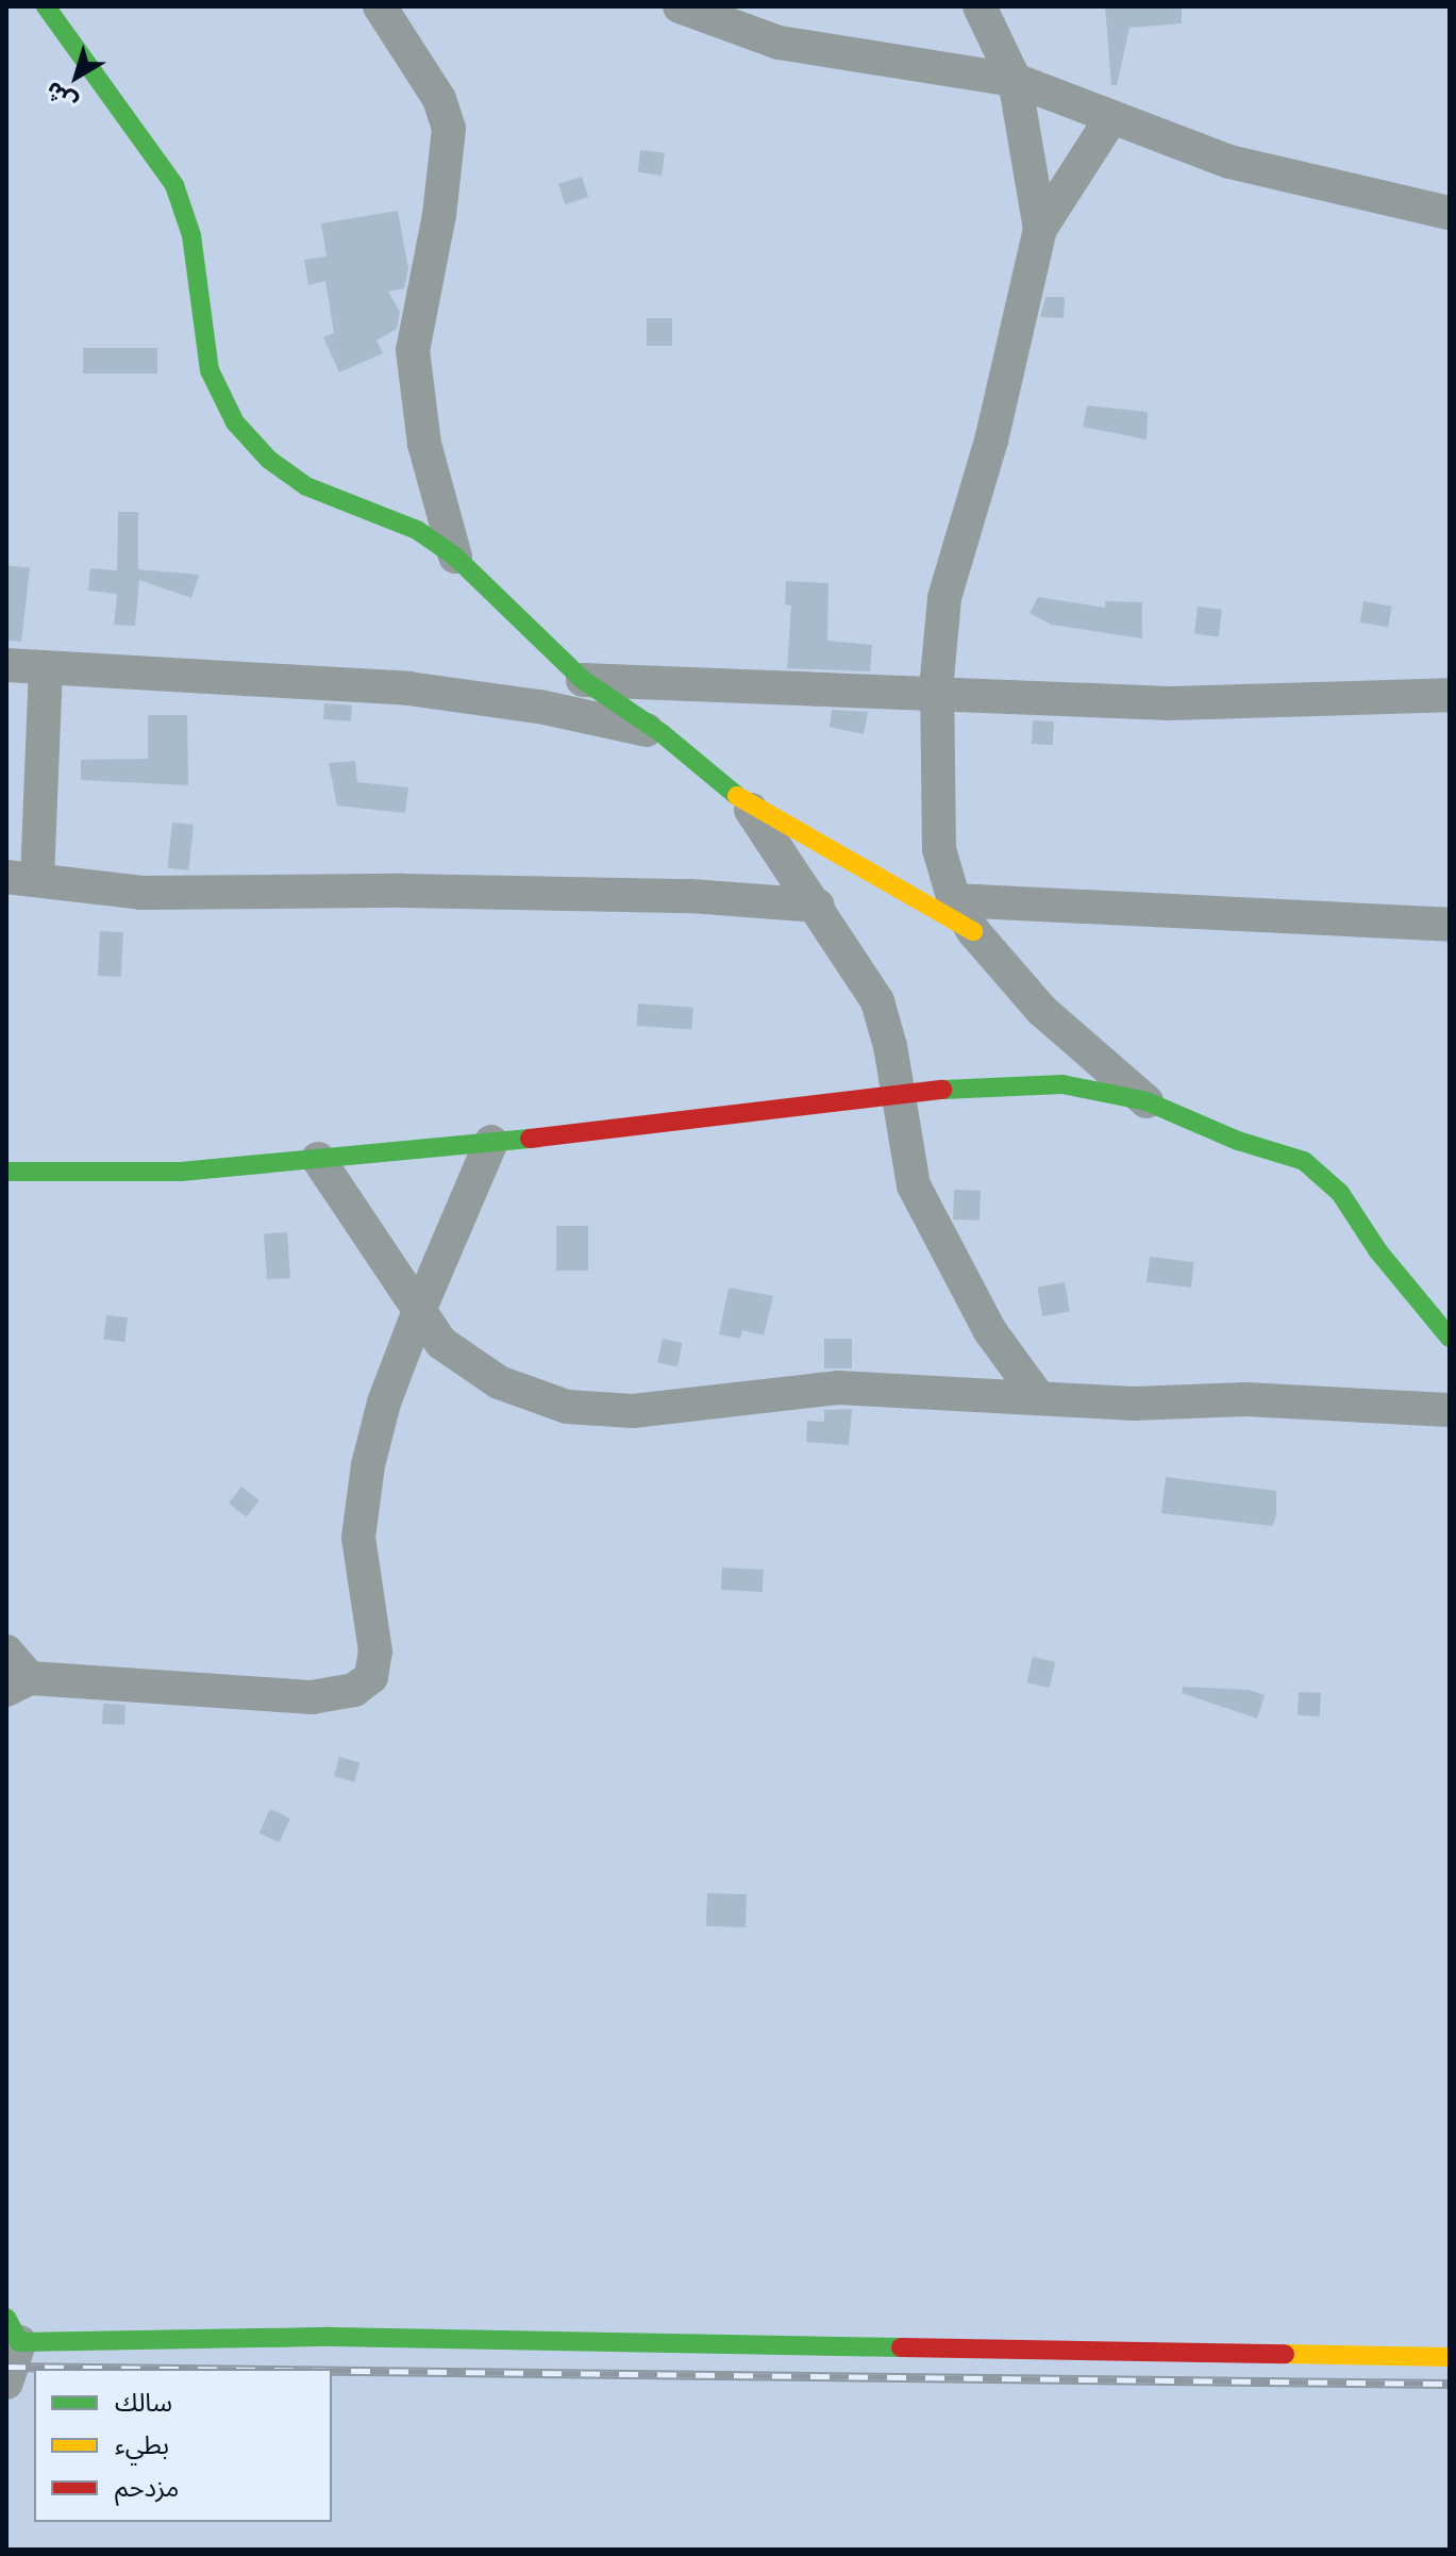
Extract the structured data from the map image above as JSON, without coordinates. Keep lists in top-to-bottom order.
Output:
{
  "legend": ["سالك", "بطيء", "مزدحم"],
  "north": "bottom left"
}
